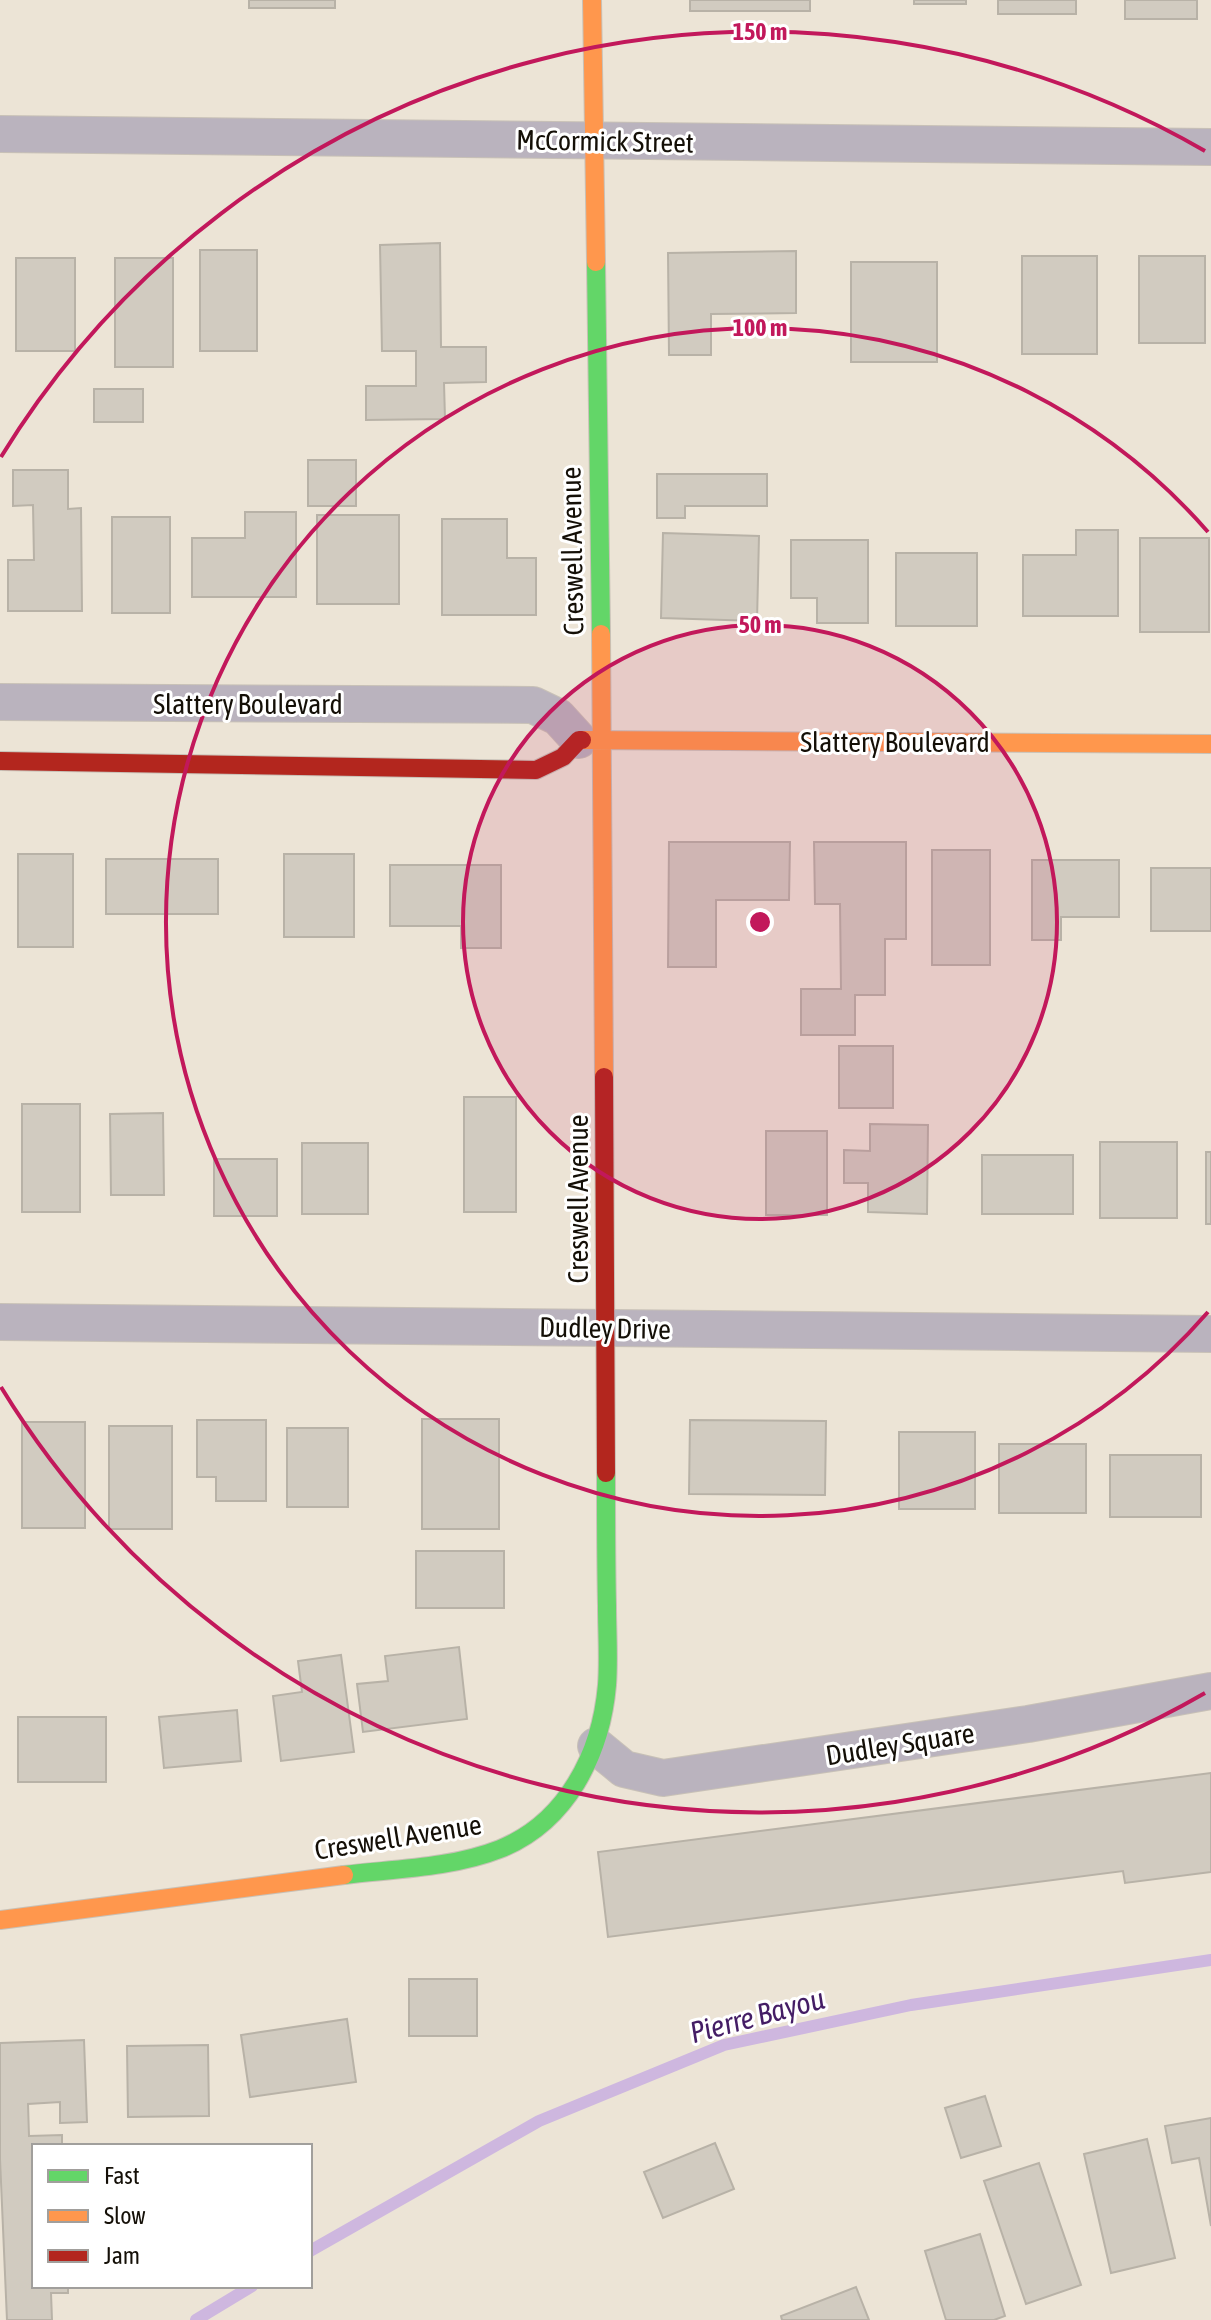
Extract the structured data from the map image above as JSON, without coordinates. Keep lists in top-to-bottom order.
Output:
{
  "streets": {
    "street": [
      "McCormick Street",
      "Creswell Avenue",
      "Slattery Boulevard",
      "Dudley Drive",
      "Dudley Square"
    ]
  },
  "crossings": [
    ["McCormick Street", "Creswell Avenue"],
    ["Creswell Avenue", "Slattery Boulevard"],
    ["Creswell Avenue", "Dudley Drive"],
    ["Creswell Avenue", "Dudley Square"]
  ],
  "water": ["Pierre Bayou"],
  "legend": ["Fast", "Slow", "Jam"],
  "rings": ["150 m", "100 m", "50 m"]
}
